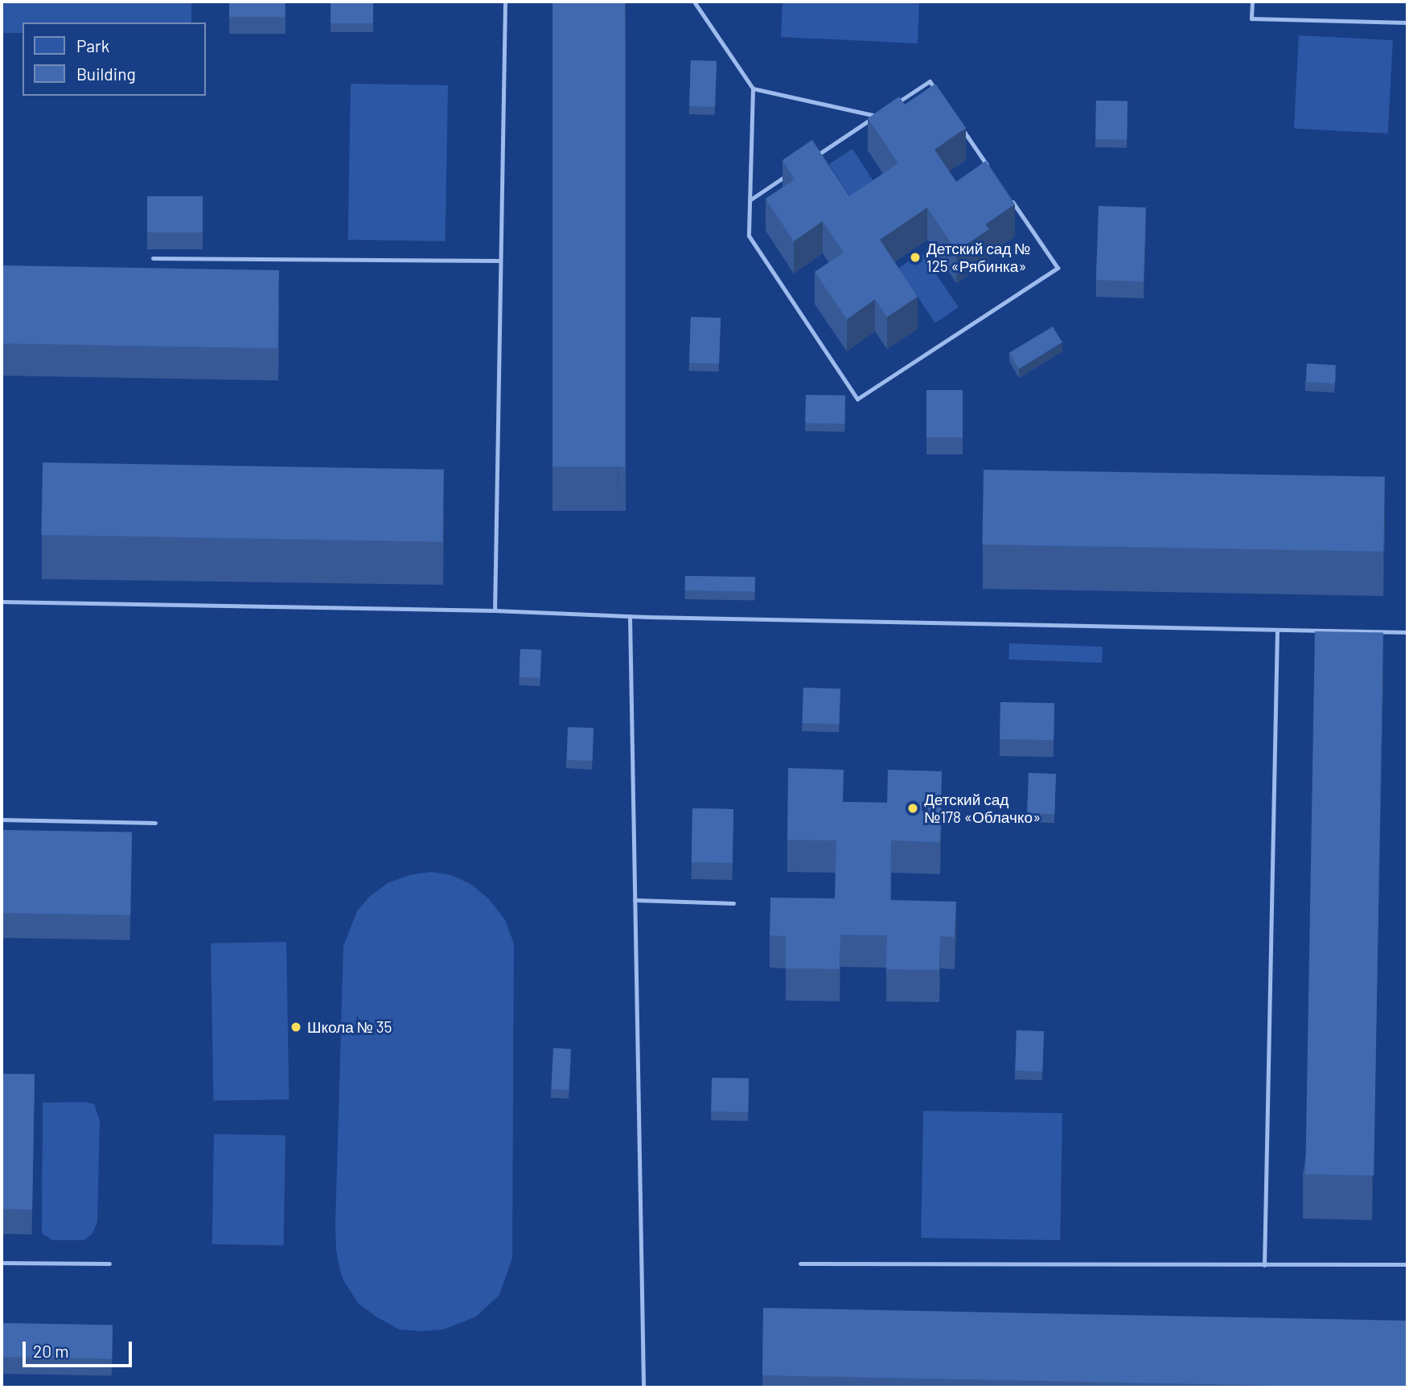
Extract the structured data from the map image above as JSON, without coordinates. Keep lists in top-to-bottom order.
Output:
{
  "places": ["Детский сад № 125 «Рябинка»", "Детский сад №178 «Облачко»", "Школа № 35"],
  "legend": ["Park", "Building"],
  "scale_bar": "20 m"
}
